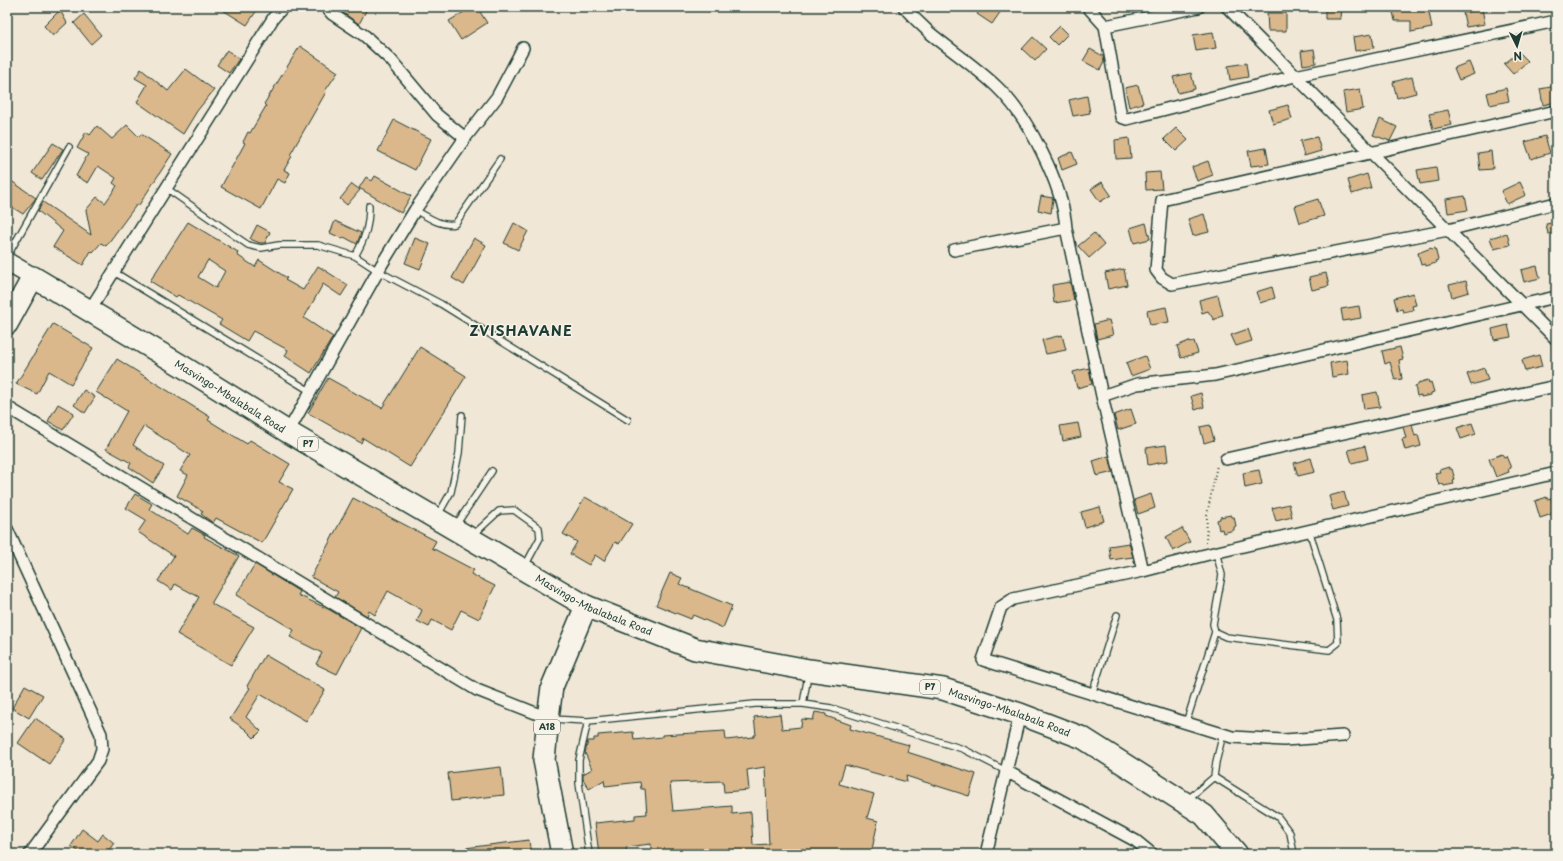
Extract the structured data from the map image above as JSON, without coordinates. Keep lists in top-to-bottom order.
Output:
{
  "streets": {
    "highway": ["Masvingo-Mbalabala Road", "P7", "A18"]
  },
  "crossings": [
    ["Masvingo-Mbalabala Road", "A18"]
  ],
  "districts": ["ZVISHAVANE"],
  "north": "bottom"
}
